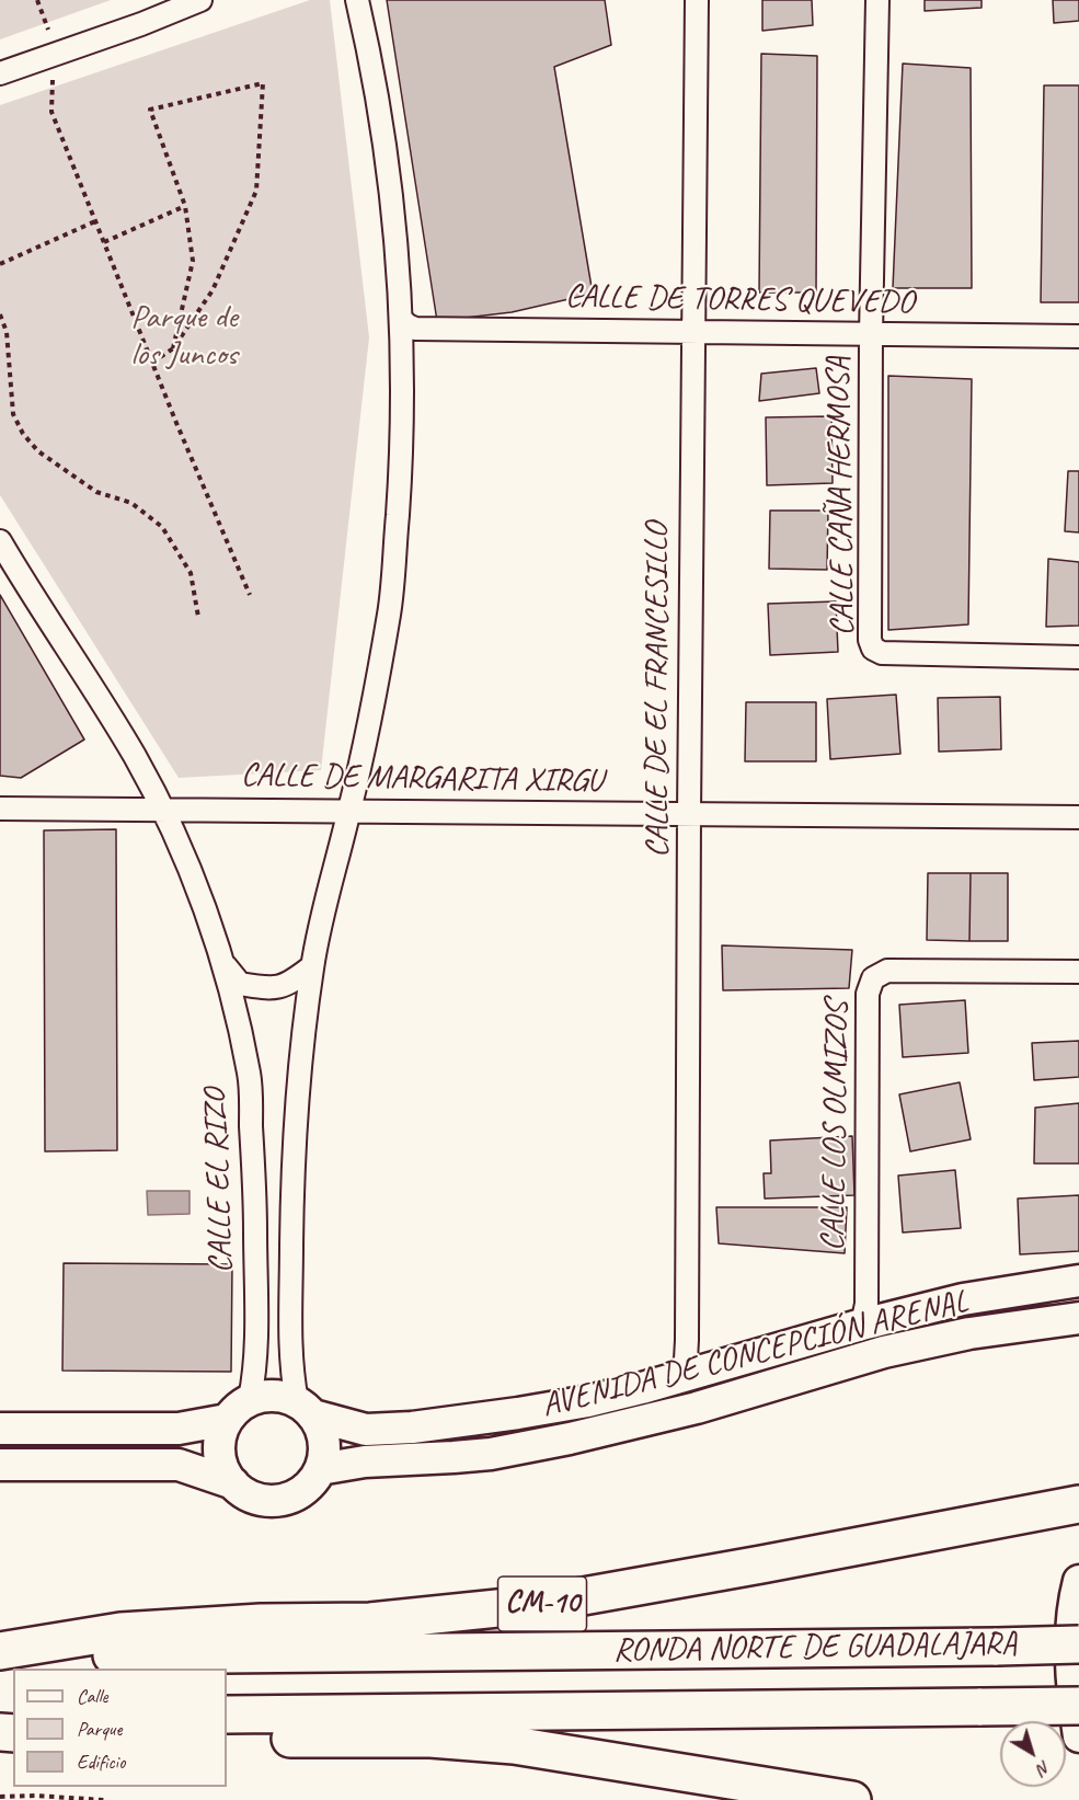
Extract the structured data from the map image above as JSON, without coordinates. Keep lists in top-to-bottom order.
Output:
{
  "streets": {
    "highway": ["CM-10", "RONDA NORTE DE GUADALAJARA"],
    "street": [
      "CALLE DE TORRES QUEVEDO",
      "CALLE CAÑA HERMOSA",
      "CALLE DE EL FRANCESILLO",
      "CALLE DE MARGARITA XIRGU",
      "CALLE LOS OLMIZOS",
      "CALLE EL RIZO",
      "AVENIDA DE CONCEPCIÓN ARENAL"
    ]
  },
  "crossings": [
    ["CALLE DE TORRES QUEVEDO", "CALLE CAÑA HERMOSA"],
    ["CALLE DE TORRES QUEVEDO", "CALLE DE EL FRANCESILLO"],
    ["CALLE DE EL FRANCESILLO", "CALLE DE MARGARITA XIRGU"],
    ["CALLE DE EL FRANCESILLO", "AVENIDA DE CONCEPCIÓN ARENAL"],
    ["CALLE DE MARGARITA XIRGU", "CALLE EL RIZO"],
    ["CALLE LOS OLMIZOS", "AVENIDA DE CONCEPCIÓN ARENAL"],
    ["CALLE EL RIZO", "AVENIDA DE CONCEPCIÓN ARENAL"]
  ],
  "parks": ["Parque de los Juncos"],
  "legend": ["Calle", "Parque", "Edificio"],
  "north": "bottom right"
}
